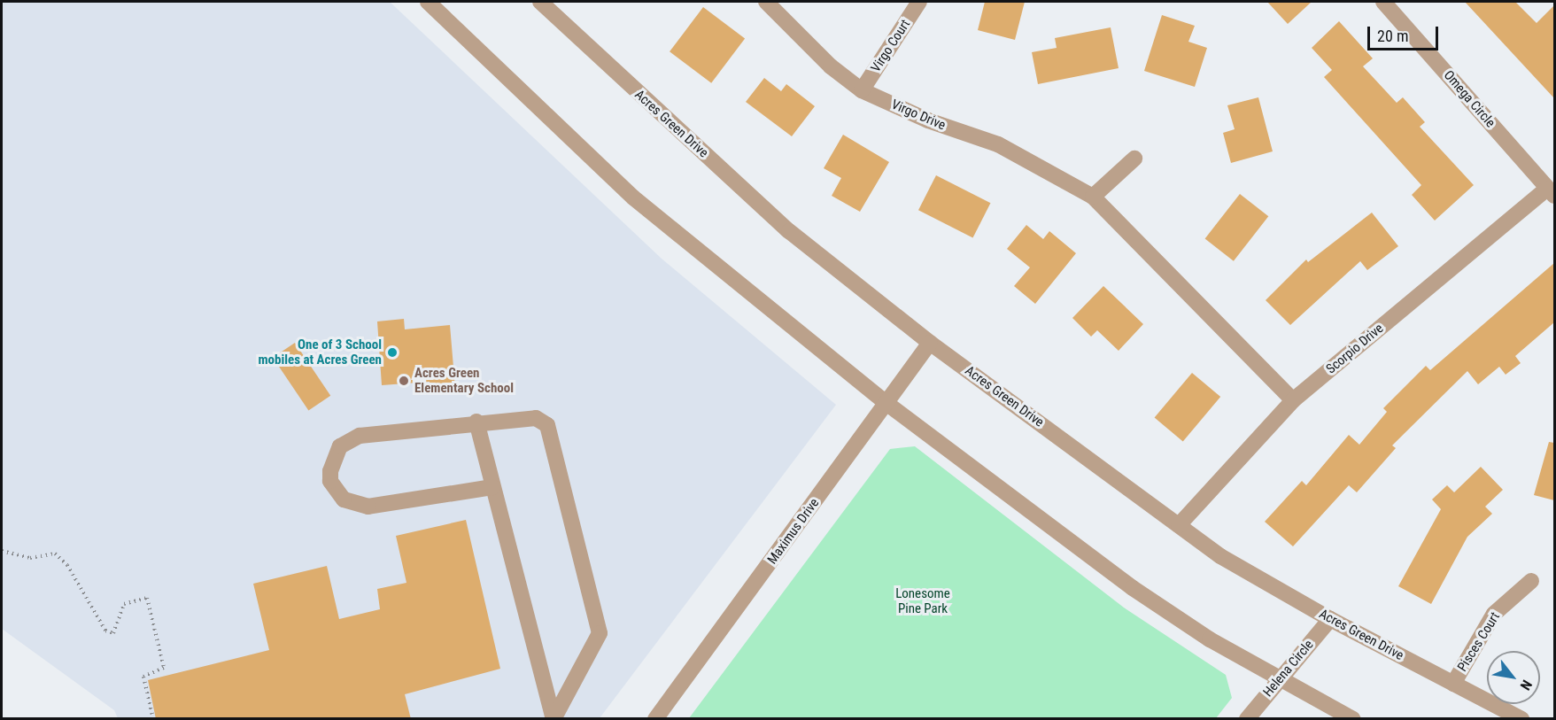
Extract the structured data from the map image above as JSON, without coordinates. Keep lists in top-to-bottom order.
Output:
{
  "streets": {
    "street": [
      "Virgo Court",
      "Omega Circle",
      "Virgo Drive",
      "Acres Green Drive",
      "Scorpio Drive",
      "Maximus Drive",
      "Pisces Court",
      "Helena Circle"
    ]
  },
  "crossings": [
    ["Virgo Court", "Virgo Drive"],
    ["Omega Circle", "Scorpio Drive"],
    ["Virgo Drive", "Scorpio Drive"],
    ["Acres Green Drive", "Scorpio Drive"],
    ["Acres Green Drive", "Maximus Drive"],
    ["Acres Green Drive", "Pisces Court"],
    ["Acres Green Drive", "Helena Circle"]
  ],
  "parks": ["Lonesome Pine Park"],
  "places": ["One of 3 School mobiles at Acres Green", "Acres Green Elementary School"],
  "scale_bar": "20 m",
  "north": "bottom right"
}
